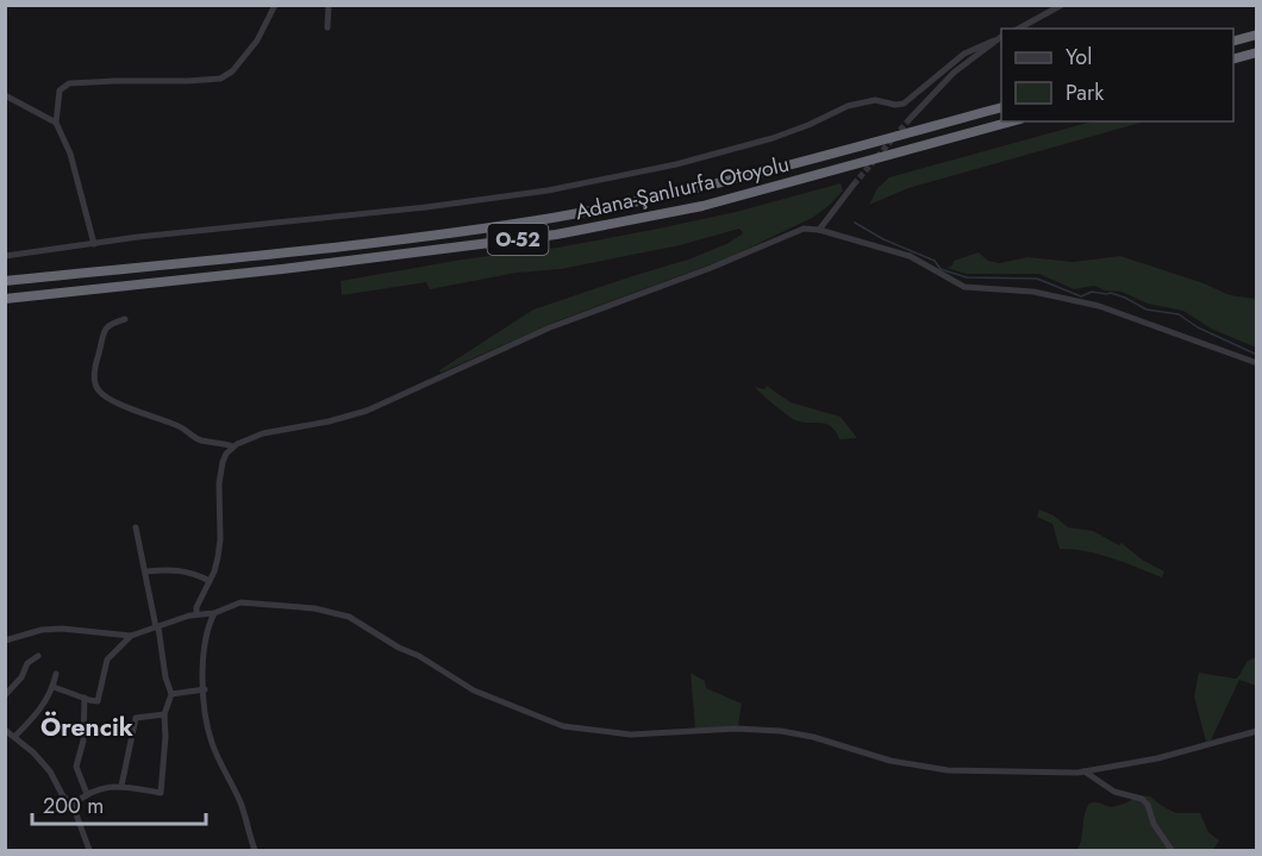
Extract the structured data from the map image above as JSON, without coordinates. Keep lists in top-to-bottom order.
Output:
{
  "streets": {
    "highway": ["Adana-Şanlıurfa Otoyolu", "O-52"]
  },
  "districts": ["Örencik"],
  "legend": ["Yol", "Park"],
  "scale_bar": "200 m"
}
